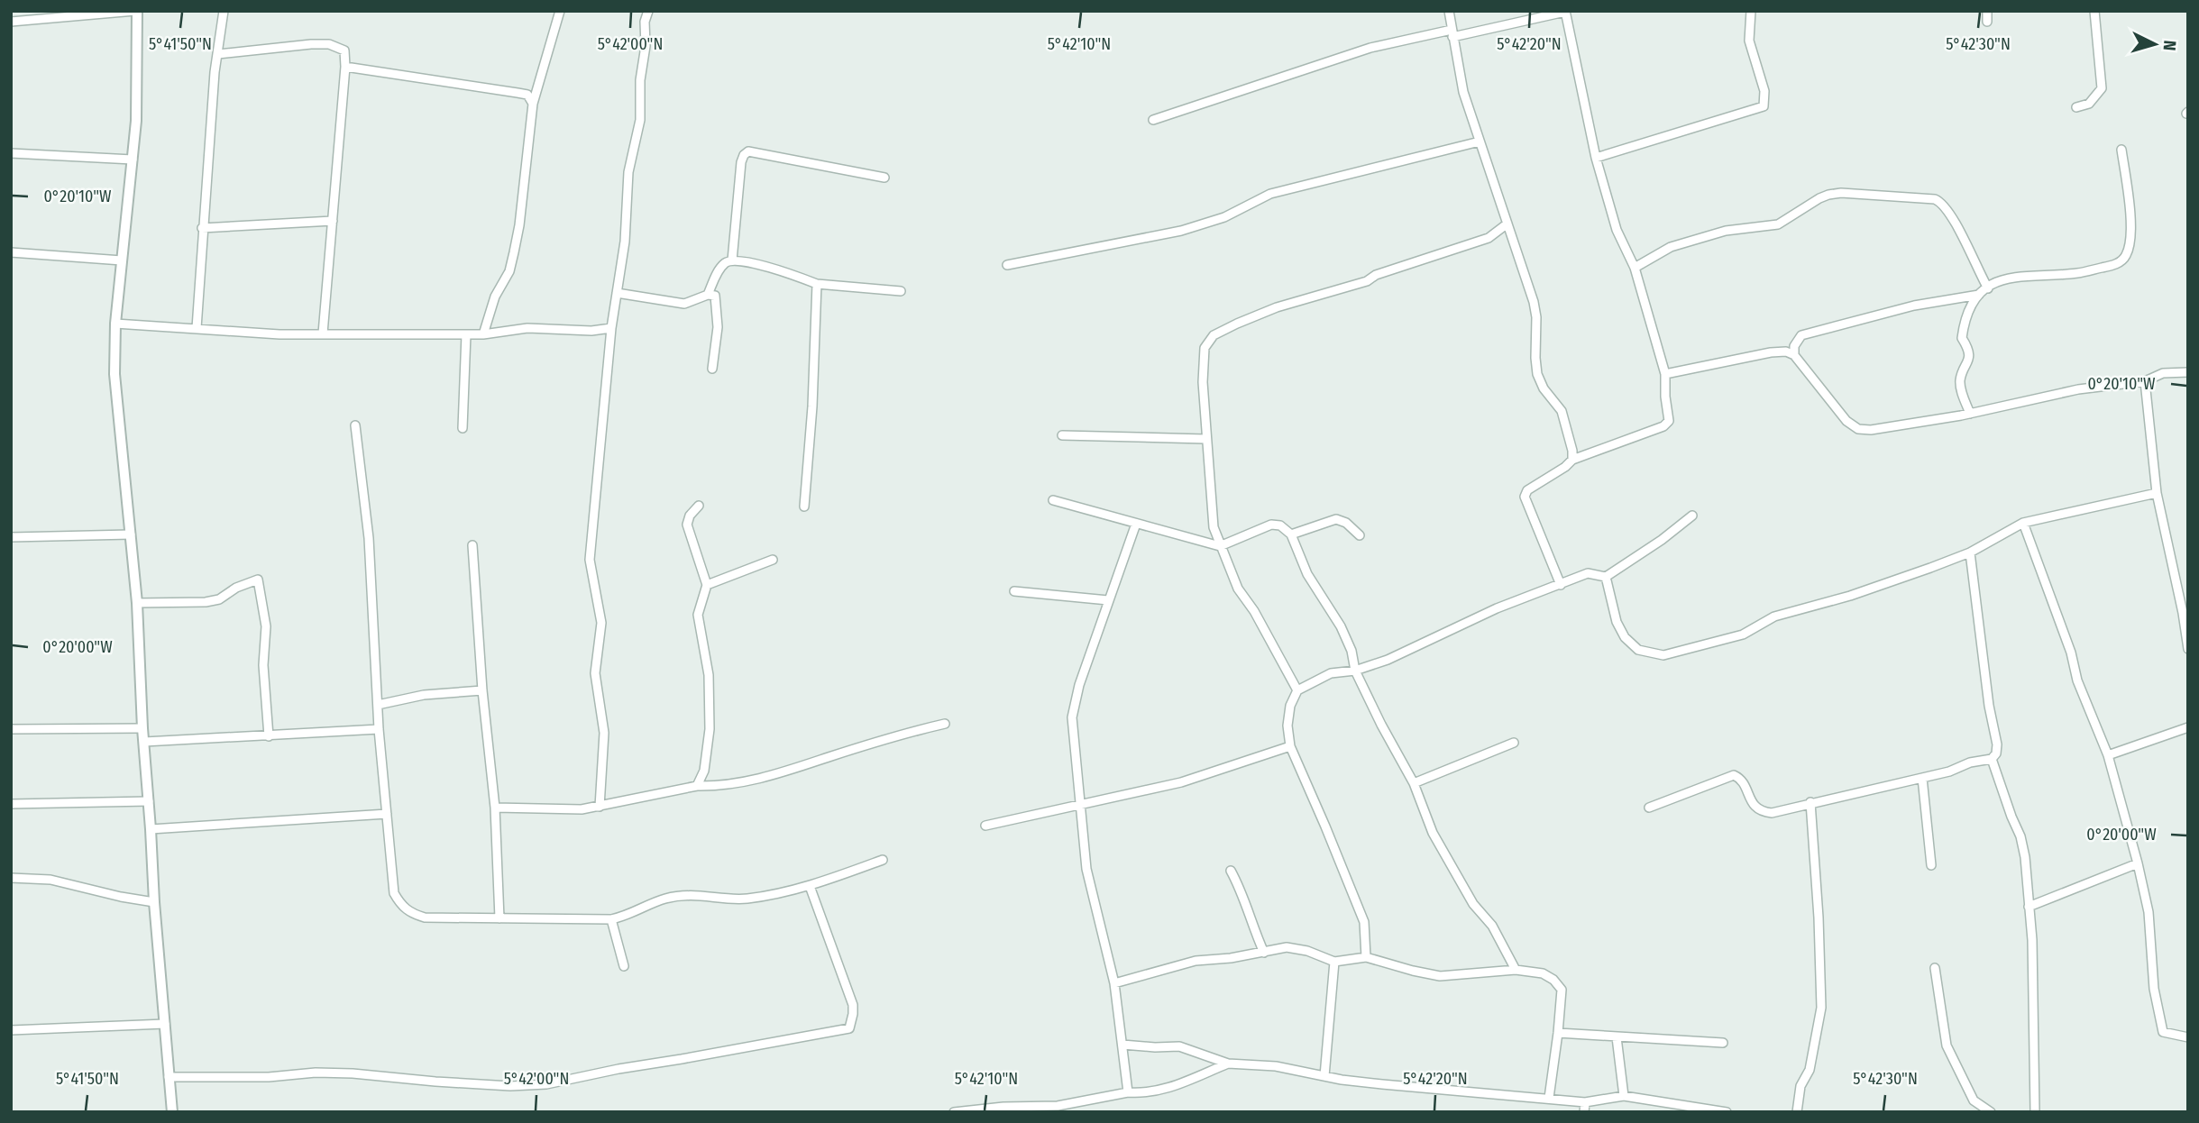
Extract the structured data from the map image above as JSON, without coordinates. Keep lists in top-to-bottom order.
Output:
{
  "north": "right",
  "coordinates": [
    "5°41'50\"N",
    "5°42'00\"N",
    "5°42'10\"N",
    "5°42'20\"N",
    "5°42'30\"N",
    "0°20'10\"W",
    "0°20'00\"W"
  ]
}
